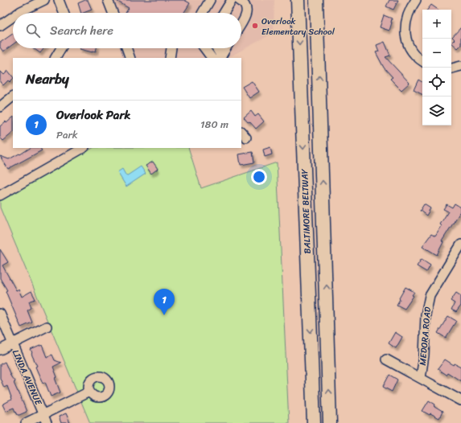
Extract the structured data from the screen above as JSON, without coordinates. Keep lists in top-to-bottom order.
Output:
{
  "streets": {
    "highway": ["BALTIMORE BELTWAY"],
    "street": ["MEDORA ROAD", "LINDA AVENUE"]
  },
  "places": ["Overlook Elementary School"],
  "page": {
    "map_buttons": ["+", "−"],
    "search": "Search here",
    "heading": "Nearby",
    "list": [
      {
        "mark": "1",
        "name": "Overlook Park",
        "note": "Park",
        "value": "180 m"
      }
    ],
    "pins": "1"
  }
}
